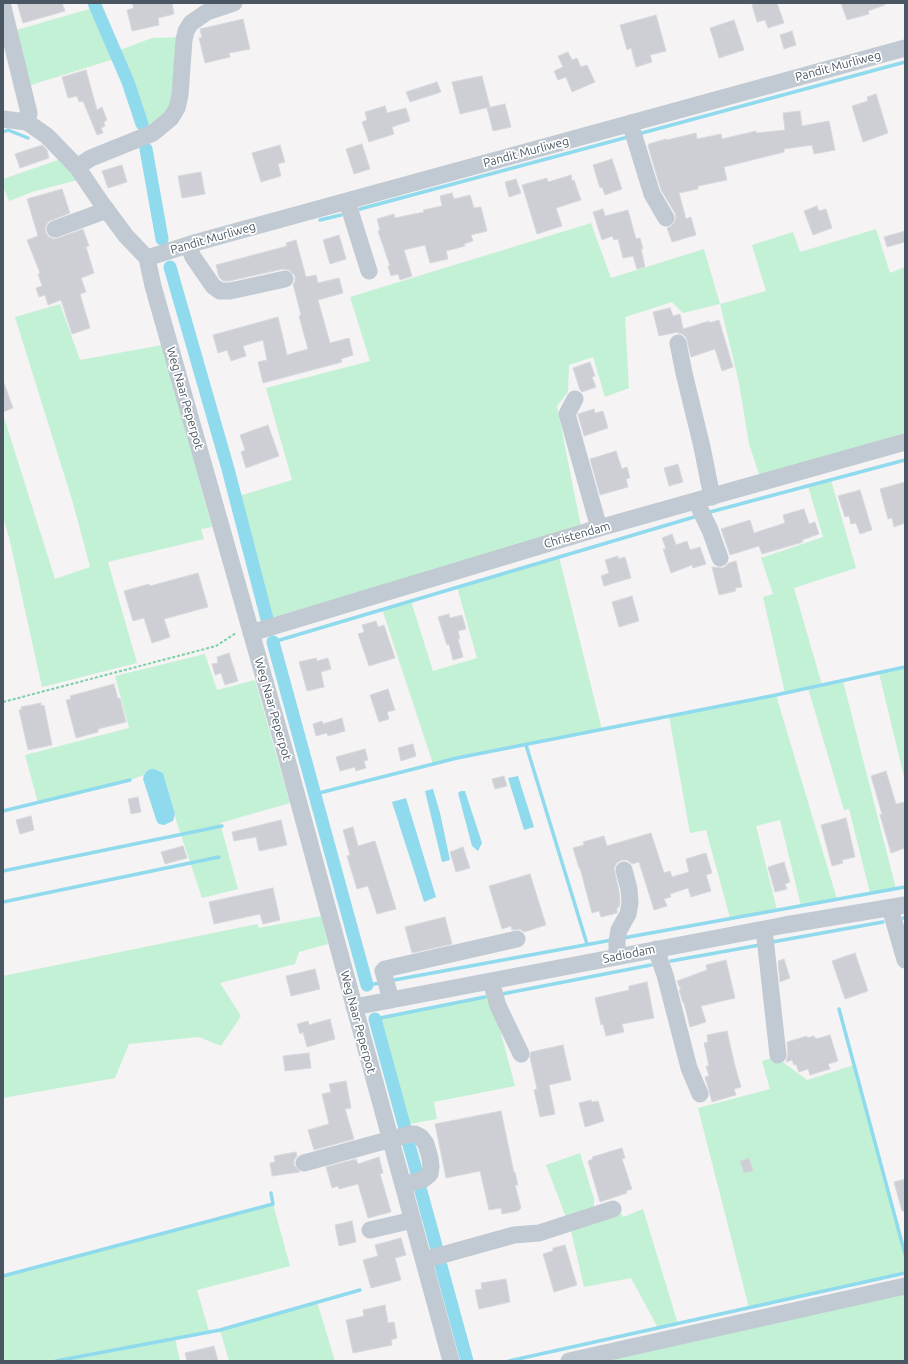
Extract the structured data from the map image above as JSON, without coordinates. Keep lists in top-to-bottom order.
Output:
{
  "streets": {
    "street": [
      "Pandit Murliweg",
      "Weg Naar Peperpot",
      "Christendam",
      "Sadiodam"
    ]
  },
  "crossings": [
    ["Pandit Murliweg", "Weg Naar Peperpot"],
    ["Weg Naar Peperpot", "Christendam"],
    ["Weg Naar Peperpot", "Sadiodam"]
  ]
}
